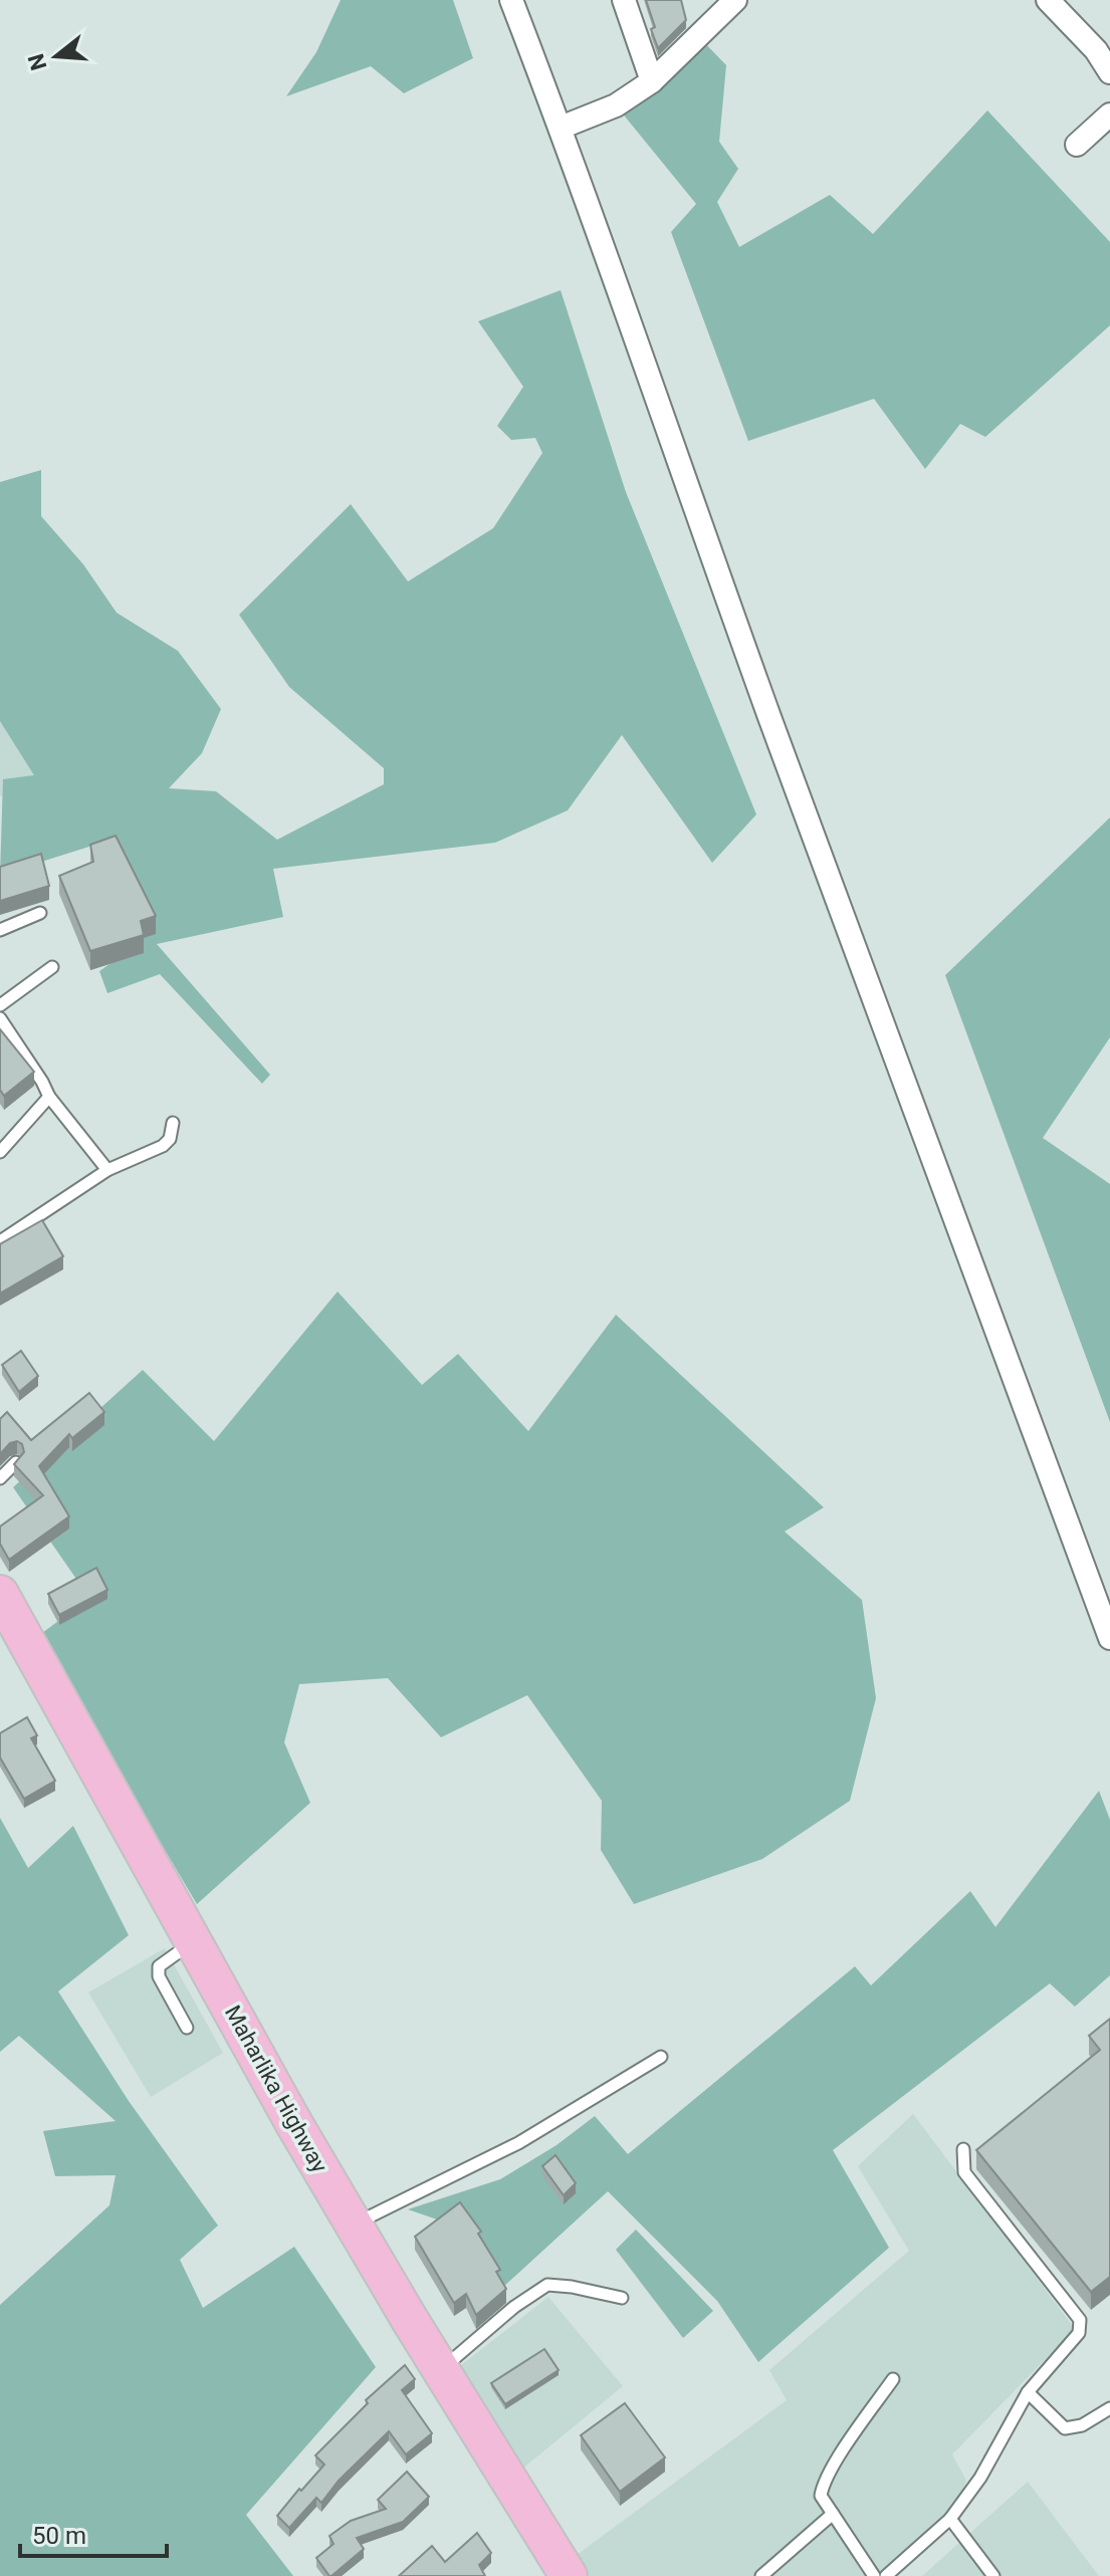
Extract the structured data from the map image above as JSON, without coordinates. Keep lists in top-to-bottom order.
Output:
{
  "streets": {
    "main road": ["Maharlika Highway"]
  },
  "scale_bar": "50 m",
  "north": "left"
}
